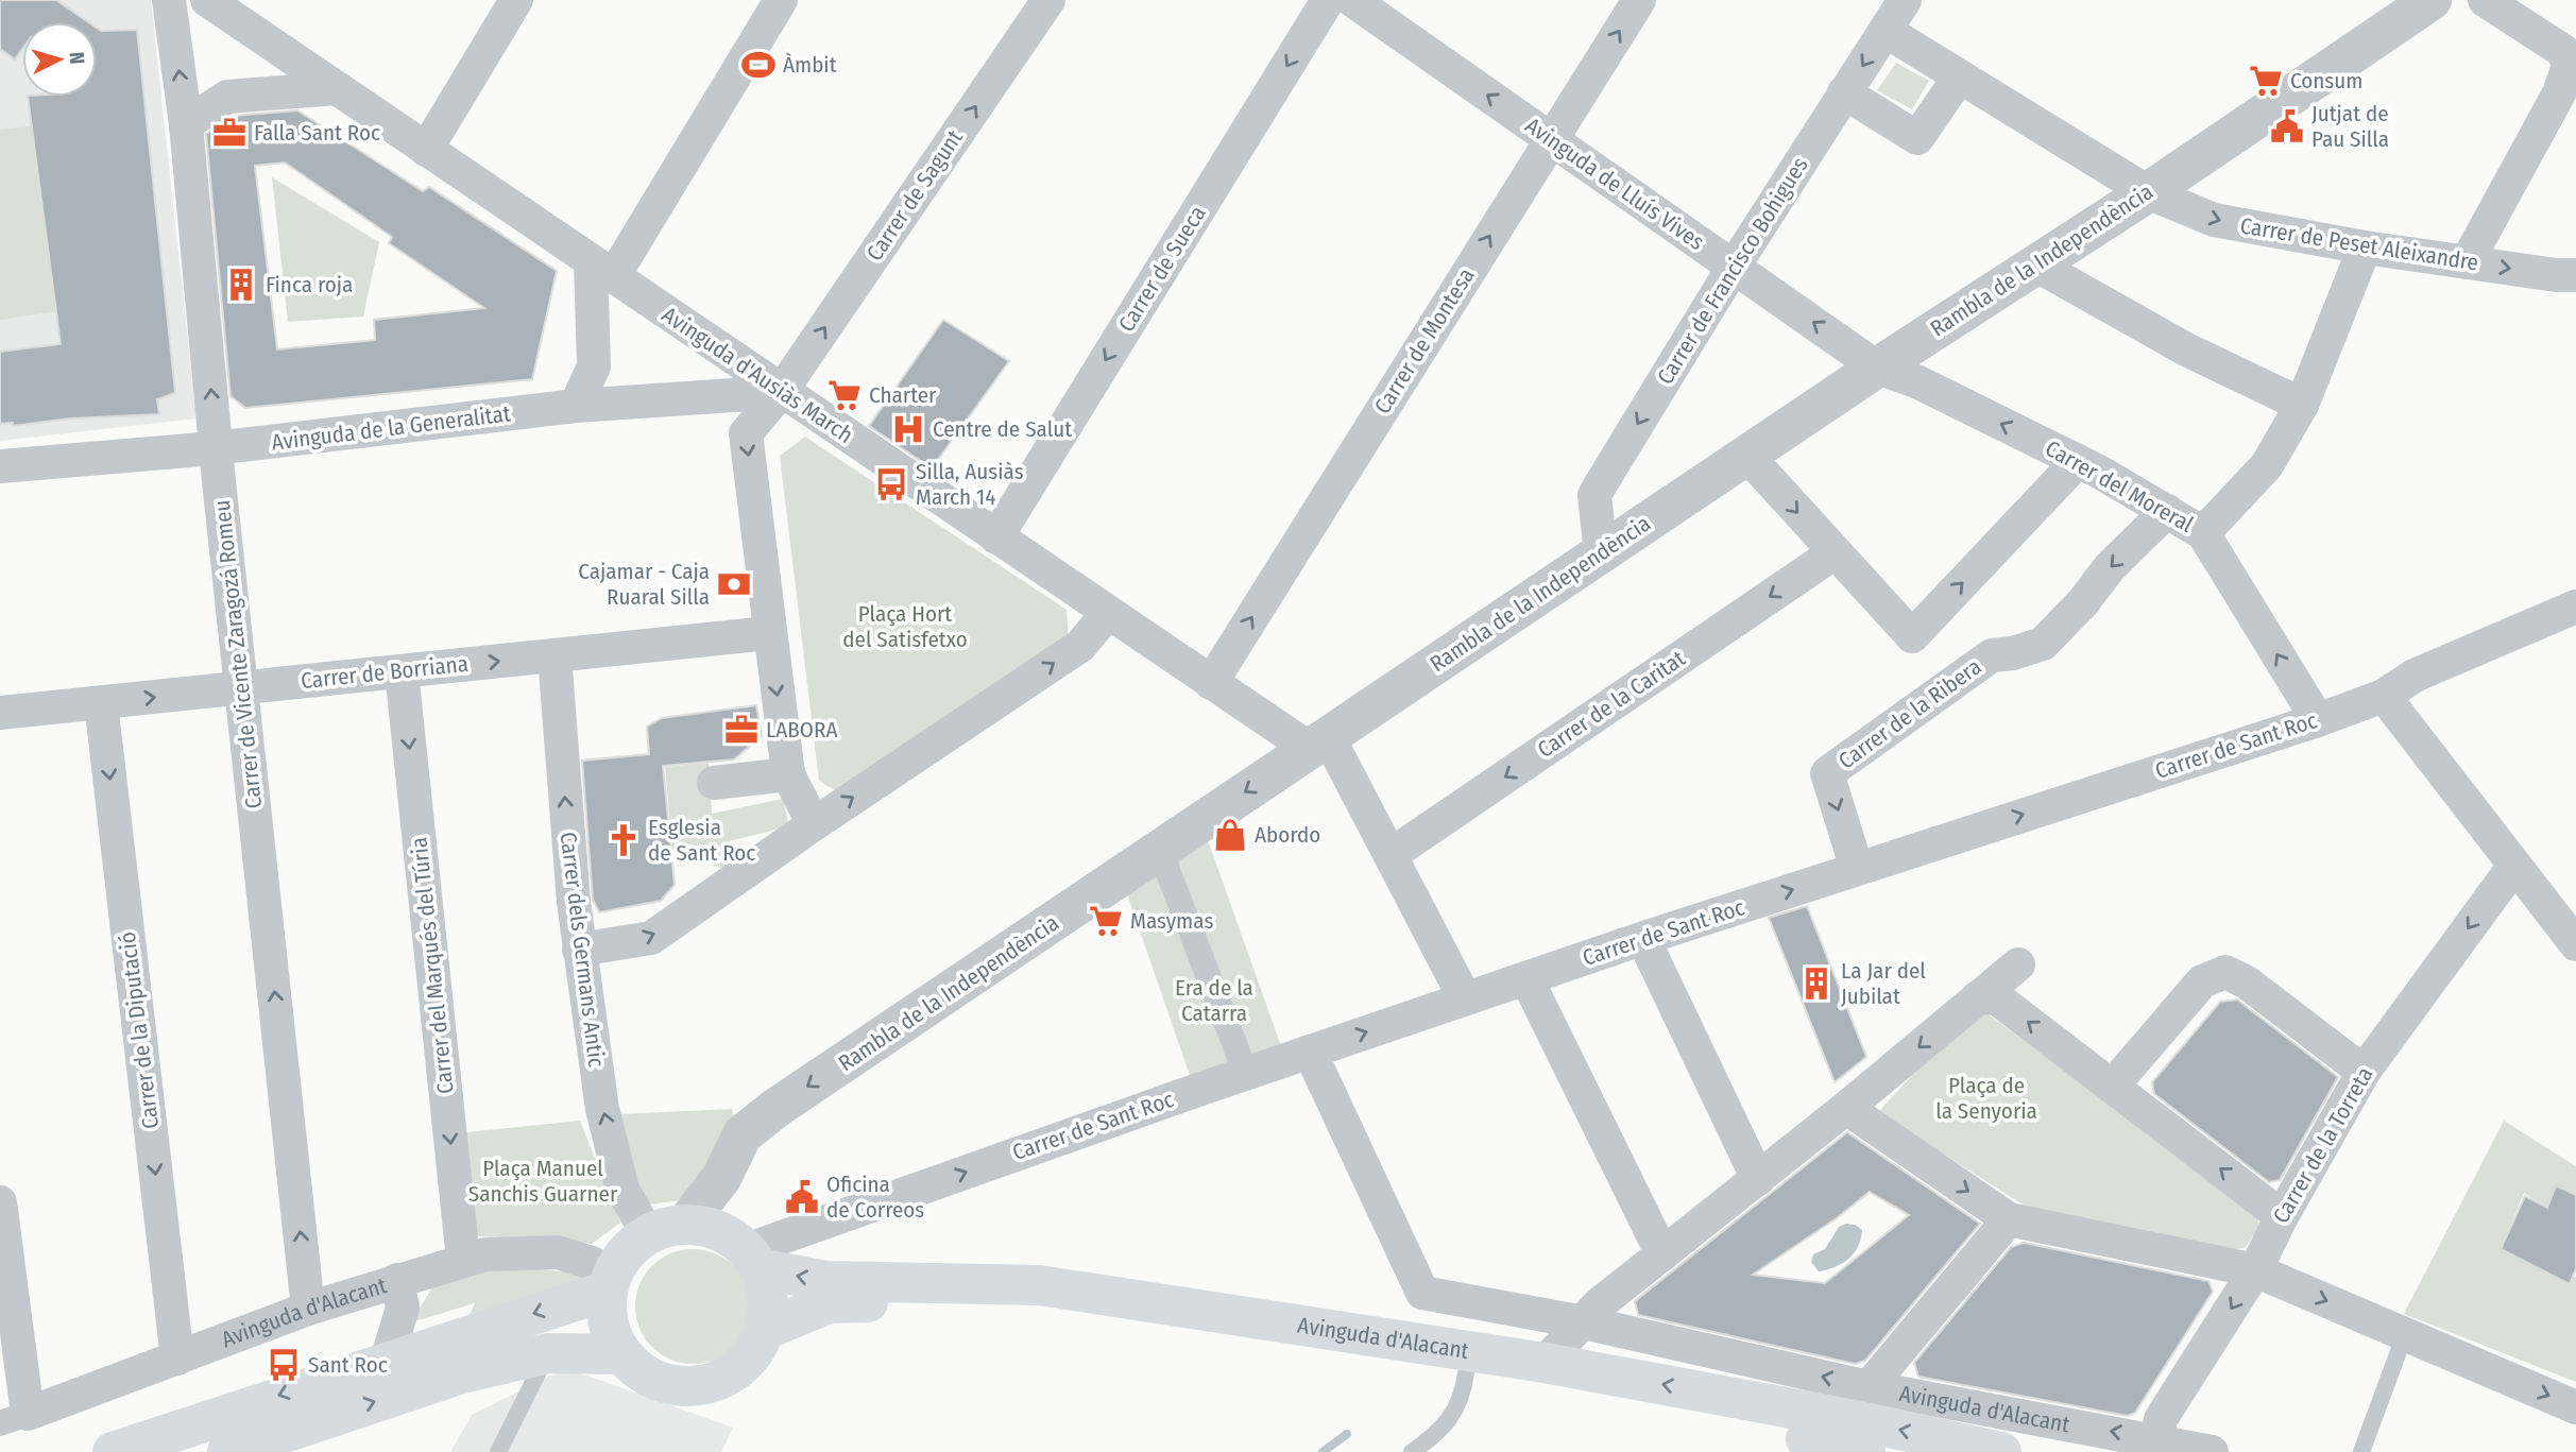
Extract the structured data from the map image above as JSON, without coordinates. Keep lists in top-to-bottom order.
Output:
{
  "streets": {
    "main road": ["Avinguda d'Alacant"],
    "street": [
      "Avinguda de Lluís Vives",
      "Carrer de Sagunt",
      "Carrer de Peset Aleixandre",
      "Rambla de la Independència",
      "Carrer de Sueca",
      "Carrer de Francisco Bohigues",
      "Carrer de Montesa",
      "Avinguda d'Ausiàs March",
      "Avinguda de la Generalitat",
      "Carrer del Moreral",
      "Carrer de Vicente Zaragozá Romeu",
      "Carrer de Borriana",
      "Carrer de la Caritat",
      "Carrer de la Ribera",
      "Carrer de Sant Roc",
      "Carrer dels Germans Antic",
      "Carrer del Marqués del Túria",
      "Carrer de la Diputació",
      "Carrer de la Torreta"
    ]
  },
  "crossings": [
    ["Avinguda de Lluís Vives", "Rambla de la Independència"],
    ["Avinguda de Lluís Vives", "Carrer de Francisco Bohigues"],
    ["Avinguda de Lluís Vives", "Carrer de Montesa"],
    ["Avinguda de Lluís Vives", "Carrer del Moreral"],
    ["Carrer de Sagunt", "Avinguda d'Ausiàs March"],
    ["Carrer de Sagunt", "Avinguda de la Generalitat"],
    ["Carrer de Sagunt", "Carrer de Borriana"],
    ["Carrer de Peset Aleixandre", "Rambla de la Independència"],
    ["Carrer de Peset Aleixandre", "Carrer de Francisco Bohigues"],
    ["Rambla de la Independència", "Carrer de Francisco Bohigues"],
    ["Rambla de la Independència", "Avinguda d'Ausiàs March"],
    ["Rambla de la Independència", "Carrer del Moreral"],
    ["Rambla de la Independència", "Carrer de Sant Roc"],
    ["Rambla de la Independència", "Carrer dels Germans Antic"],
    ["Rambla de la Independència", "Avinguda d'Alacant"],
    ["Carrer de Sueca", "Avinguda d'Ausiàs March"],
    ["Carrer de Montesa", "Avinguda d'Ausiàs March"],
    ["Avinguda d'Ausiàs March", "Avinguda de la Generalitat"],
    ["Avinguda de la Generalitat", "Carrer de Vicente Zaragozá Romeu"],
    ["Carrer del Moreral", "Carrer de la Ribera"],
    ["Carrer del Moreral", "Carrer de Sant Roc"],
    ["Carrer de Vicente Zaragozá Romeu", "Carrer de Borriana"],
    ["Carrer de Vicente Zaragozá Romeu", "Avinguda d'Alacant"],
    ["Carrer de Borriana", "Carrer dels Germans Antic"],
    ["Carrer de Borriana", "Carrer del Marqués del Túria"],
    ["Carrer de Borriana", "Carrer de la Diputació"],
    ["Carrer de la Ribera", "Carrer de Sant Roc"],
    ["Carrer de Sant Roc", "Carrer dels Germans Antic"],
    ["Carrer de Sant Roc", "Avinguda d'Alacant"],
    ["Carrer dels Germans Antic", "Avinguda d'Alacant"],
    ["Carrer del Marqués del Túria", "Avinguda d'Alacant"],
    ["Carrer de la Diputació", "Avinguda d'Alacant"],
    ["Carrer de la Torreta", "Avinguda d'Alacant"]
  ],
  "one_way": [
    "Avinguda de Lluís Vives",
    "Carrer de Sueca",
    "Carrer de Francisco Bohigues",
    "Carrer de Montesa",
    "Carrer de Vicente Zaragozá Romeu",
    "Carrer de Borriana",
    "Carrer de la Caritat",
    "Carrer de la Ribera",
    "Carrer de Sant Roc",
    "Carrer dels Germans Antic",
    "Carrer del Marqués del Túria",
    "Avinguda d'Alacant"
  ],
  "parks": [
    "Plaça Hort del Satisfetxo",
    "Era de la Catarra",
    "Plaça de la Senyoria",
    "Plaça Manuel Sanchis Guarner"
  ],
  "places": {
    "sports": ["Àmbit"],
    "supermarket": ["Consum", "Charter", "Masymas"],
    "public building": ["Jutjat de Pau Silla", "Oficina de Correos"],
    "office": ["Falla Sant Roc", "LABORA"],
    "building": ["Finca roja", "La Jar del Jubilat"],
    "hospital": ["Centre de Salut"],
    "bus stop": ["Silla, Ausiàs March 14", "Sant Roc"],
    "bank": ["Cajamar - Caja Ruaral Silla"],
    "shop": ["Abordo"],
    "church": ["Esglesia de Sant Roc"]
  },
  "north": "right"
}
